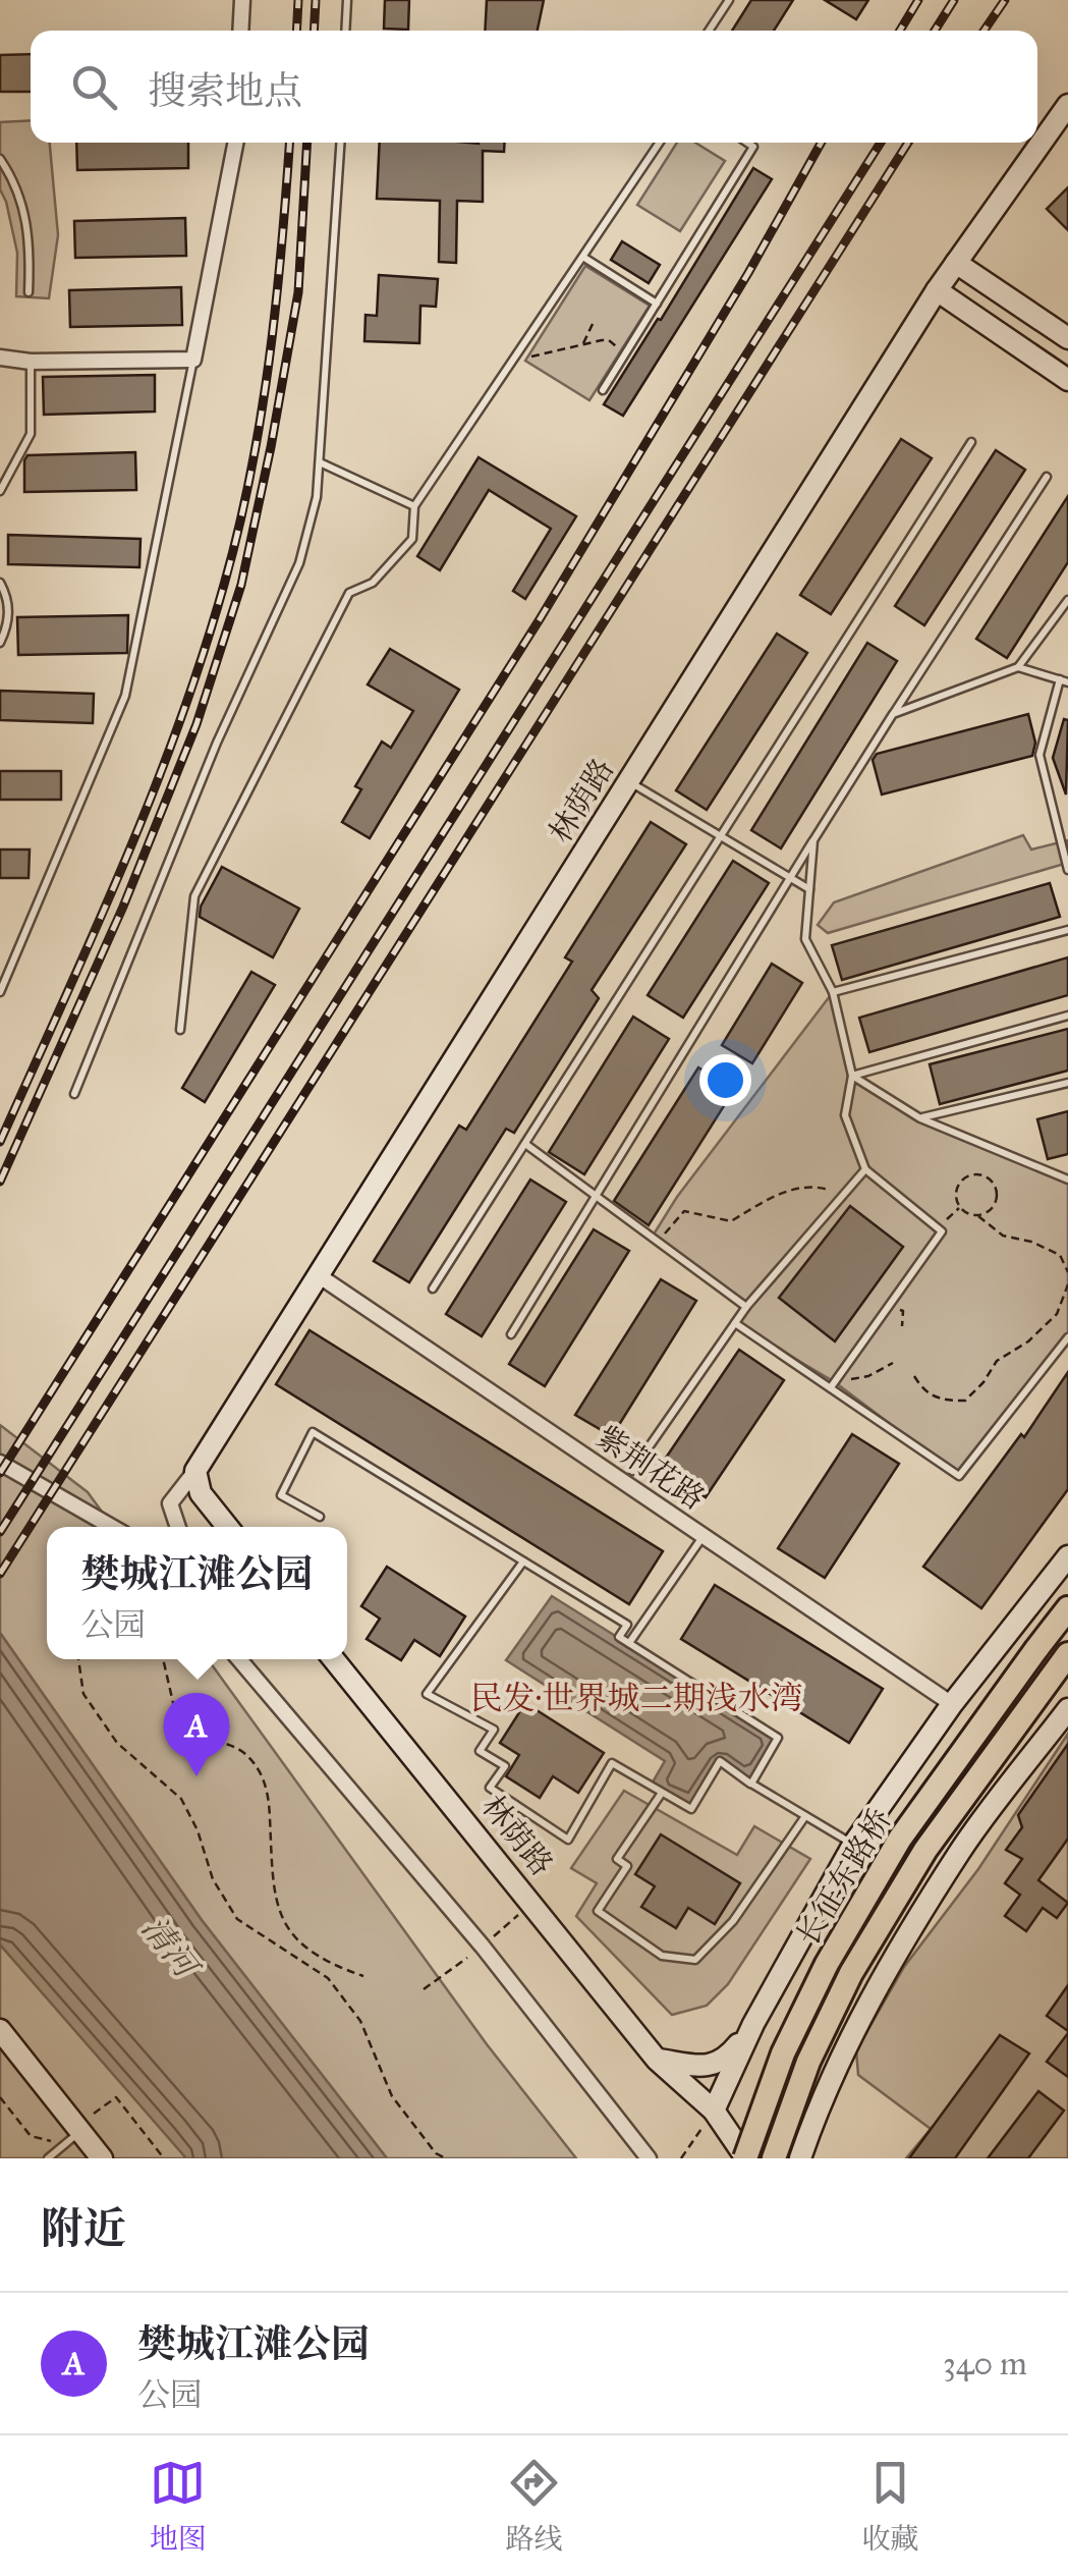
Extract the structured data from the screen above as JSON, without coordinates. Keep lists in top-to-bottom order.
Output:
{
  "streets": {
    "main road": ["长征东路桥"],
    "street": ["林荫路", "紫荆花路"]
  },
  "crossings": [
    ["林荫路", "紫荆花路"],
    ["林荫路", "长征东路桥"]
  ],
  "districts": ["民发·世界城二期浅水湾"],
  "water": ["清河"],
  "page": {
    "search": "搜索地点",
    "popup": ["樊城江滩公园", "公园"],
    "pins": "A",
    "heading": "附近",
    "list": [
      {
        "mark": "A",
        "name": "樊城江滩公园",
        "note": "公园",
        "value": "340 m"
      }
    ],
    "nav": ["地图", "路线", "收藏"]
  }
}
